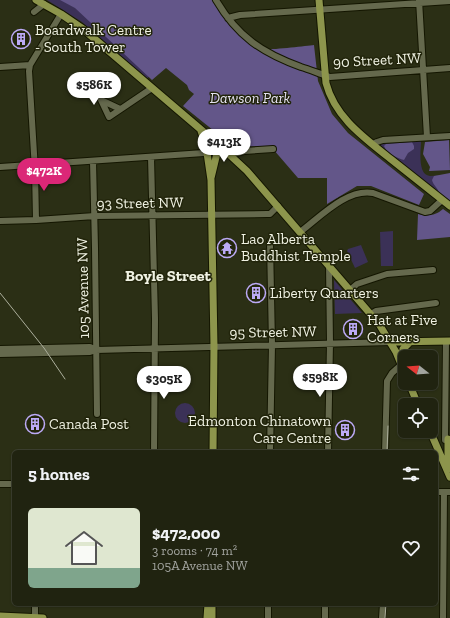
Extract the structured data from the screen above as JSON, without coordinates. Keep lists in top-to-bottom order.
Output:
{
  "streets": {
    "main road": ["95 Street NW"],
    "street": ["90 Street NW", "93 Street NW", "105 Avenue NW"]
  },
  "crossings": [
    ["93 Street NW", "105 Avenue NW"],
    ["105 Avenue NW", "95 Street NW"]
  ],
  "districts": ["Boyle Street"],
  "parks": ["Dawson Park"],
  "places": {
    "building": [
      "Boardwalk Centre - South Tower",
      "Liberty Quarters",
      "Hat at Five Corners",
      "Canada Post",
      "Edmonton Chinatown Care Centre"
    ],
    "temple": ["Lao Alberta Buddhist Temple"]
  },
  "north": "left",
  "page": {
    "price": [
      "$586K",
      "$413K",
      "$472K",
      "$598K",
      "$305K"
    ],
    "heading": "5 homes",
    "list": [
      {
        "name": "$472,000",
        "note": "3 rooms · 74 m² · 105A Avenue NW"
      }
    ]
  }
}
